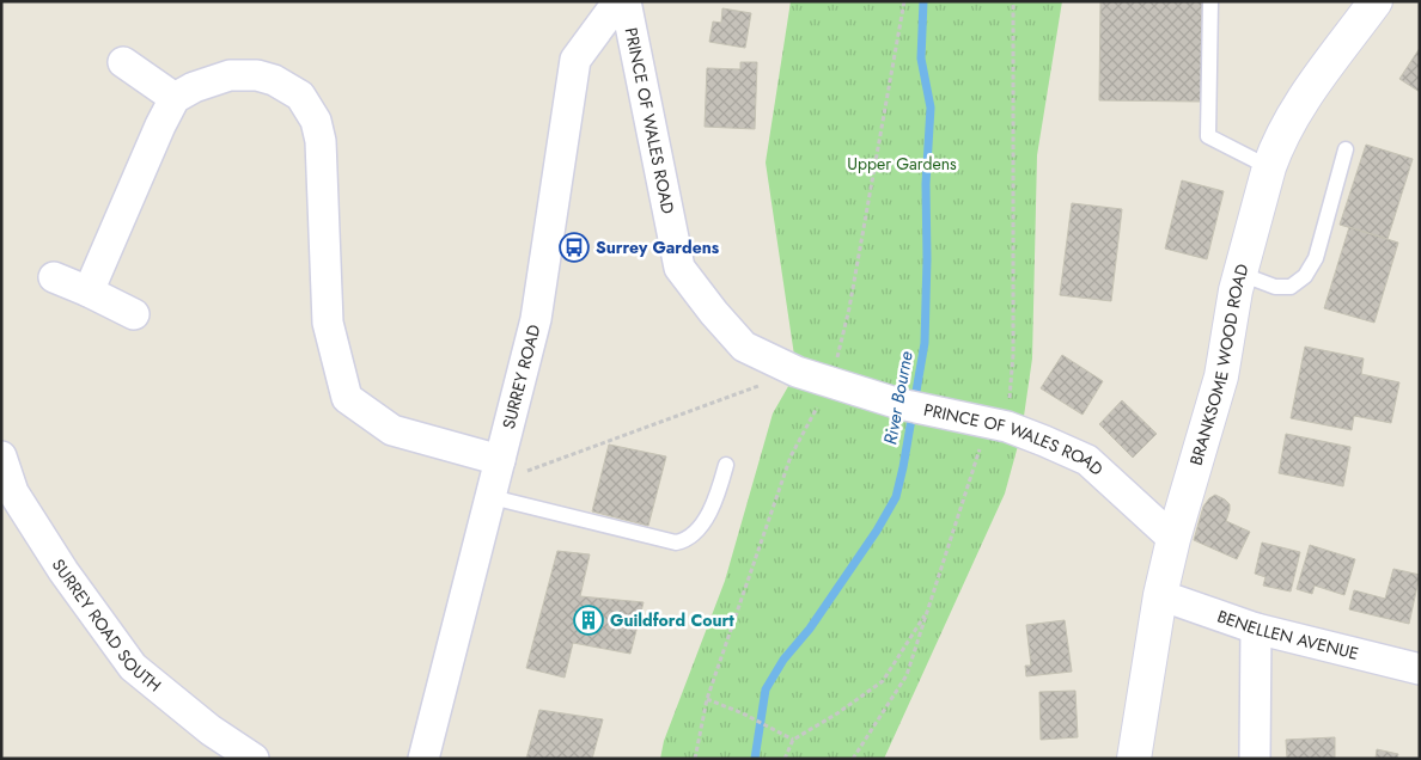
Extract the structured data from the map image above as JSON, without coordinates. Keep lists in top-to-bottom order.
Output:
{
  "streets": {
    "street": [
      "PRINCE OF WALES ROAD",
      "BRANKSOME WOOD ROAD",
      "SURREY ROAD",
      "SURREY ROAD SOUTH",
      "BENELLEN AVENUE"
    ]
  },
  "crossings": [
    ["PRINCE OF WALES ROAD", "BRANKSOME WOOD ROAD"],
    ["BRANKSOME WOOD ROAD", "BENELLEN AVENUE"]
  ],
  "water": ["River Bourne"],
  "parks": ["Upper Gardens"],
  "places": {
    "bus stop": ["Surrey Gardens"],
    "building": ["Guildford Court"]
  }
}
